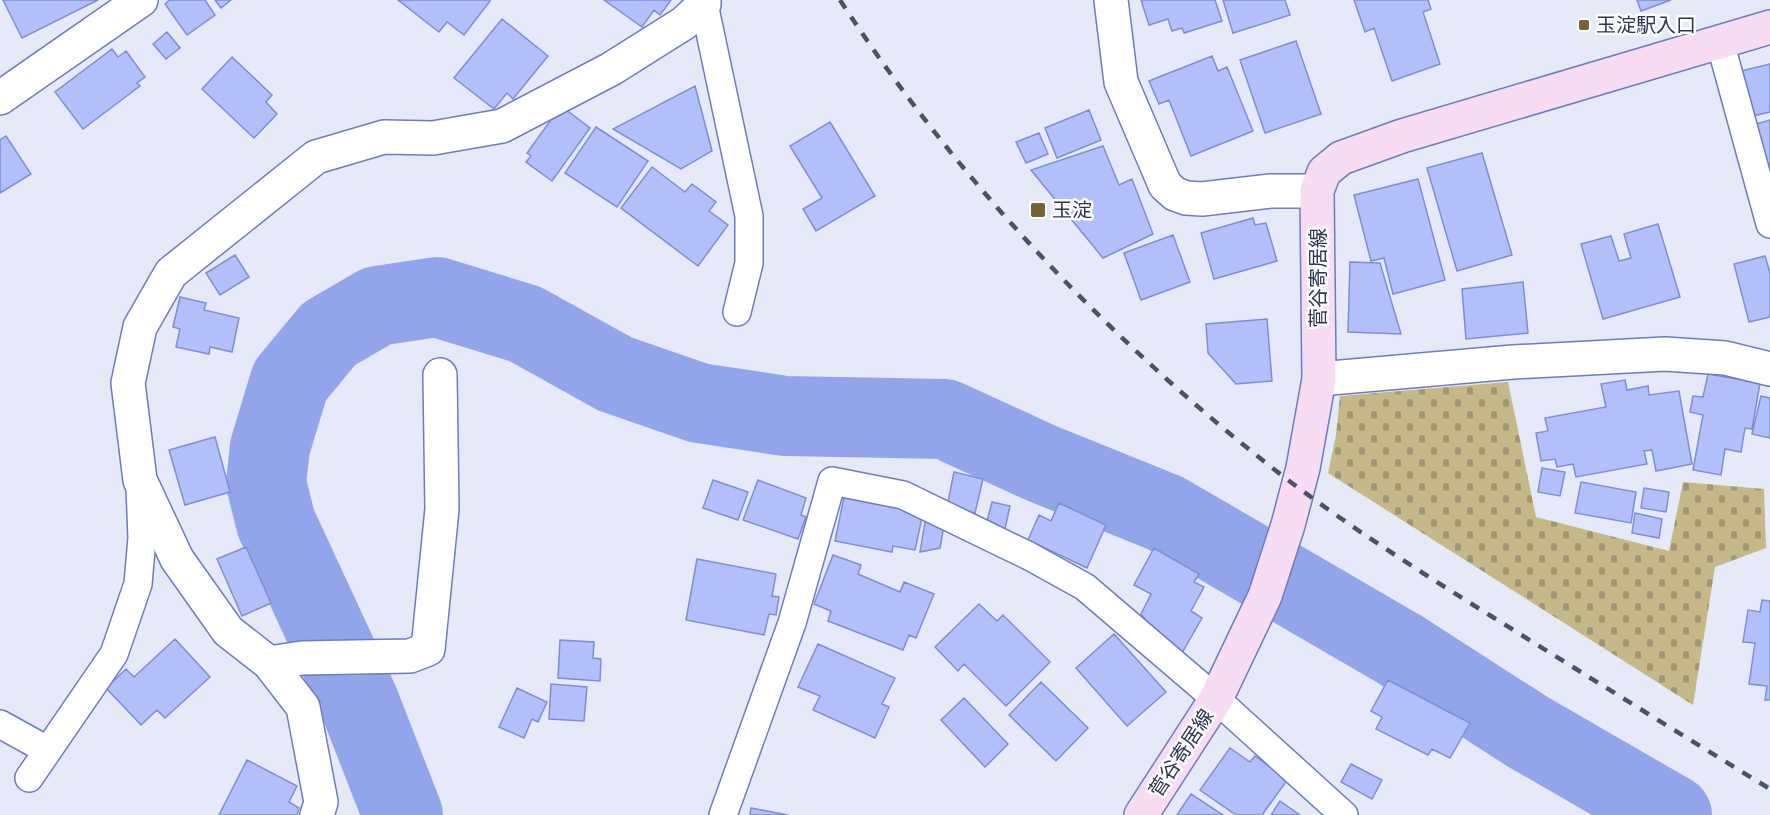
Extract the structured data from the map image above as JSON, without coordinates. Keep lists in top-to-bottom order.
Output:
{
  "streets": {
    "main road": ["菅谷寄居線"]
  },
  "places": {
    "transit": ["玉淀駅入口", "玉淀"]
  }
}
